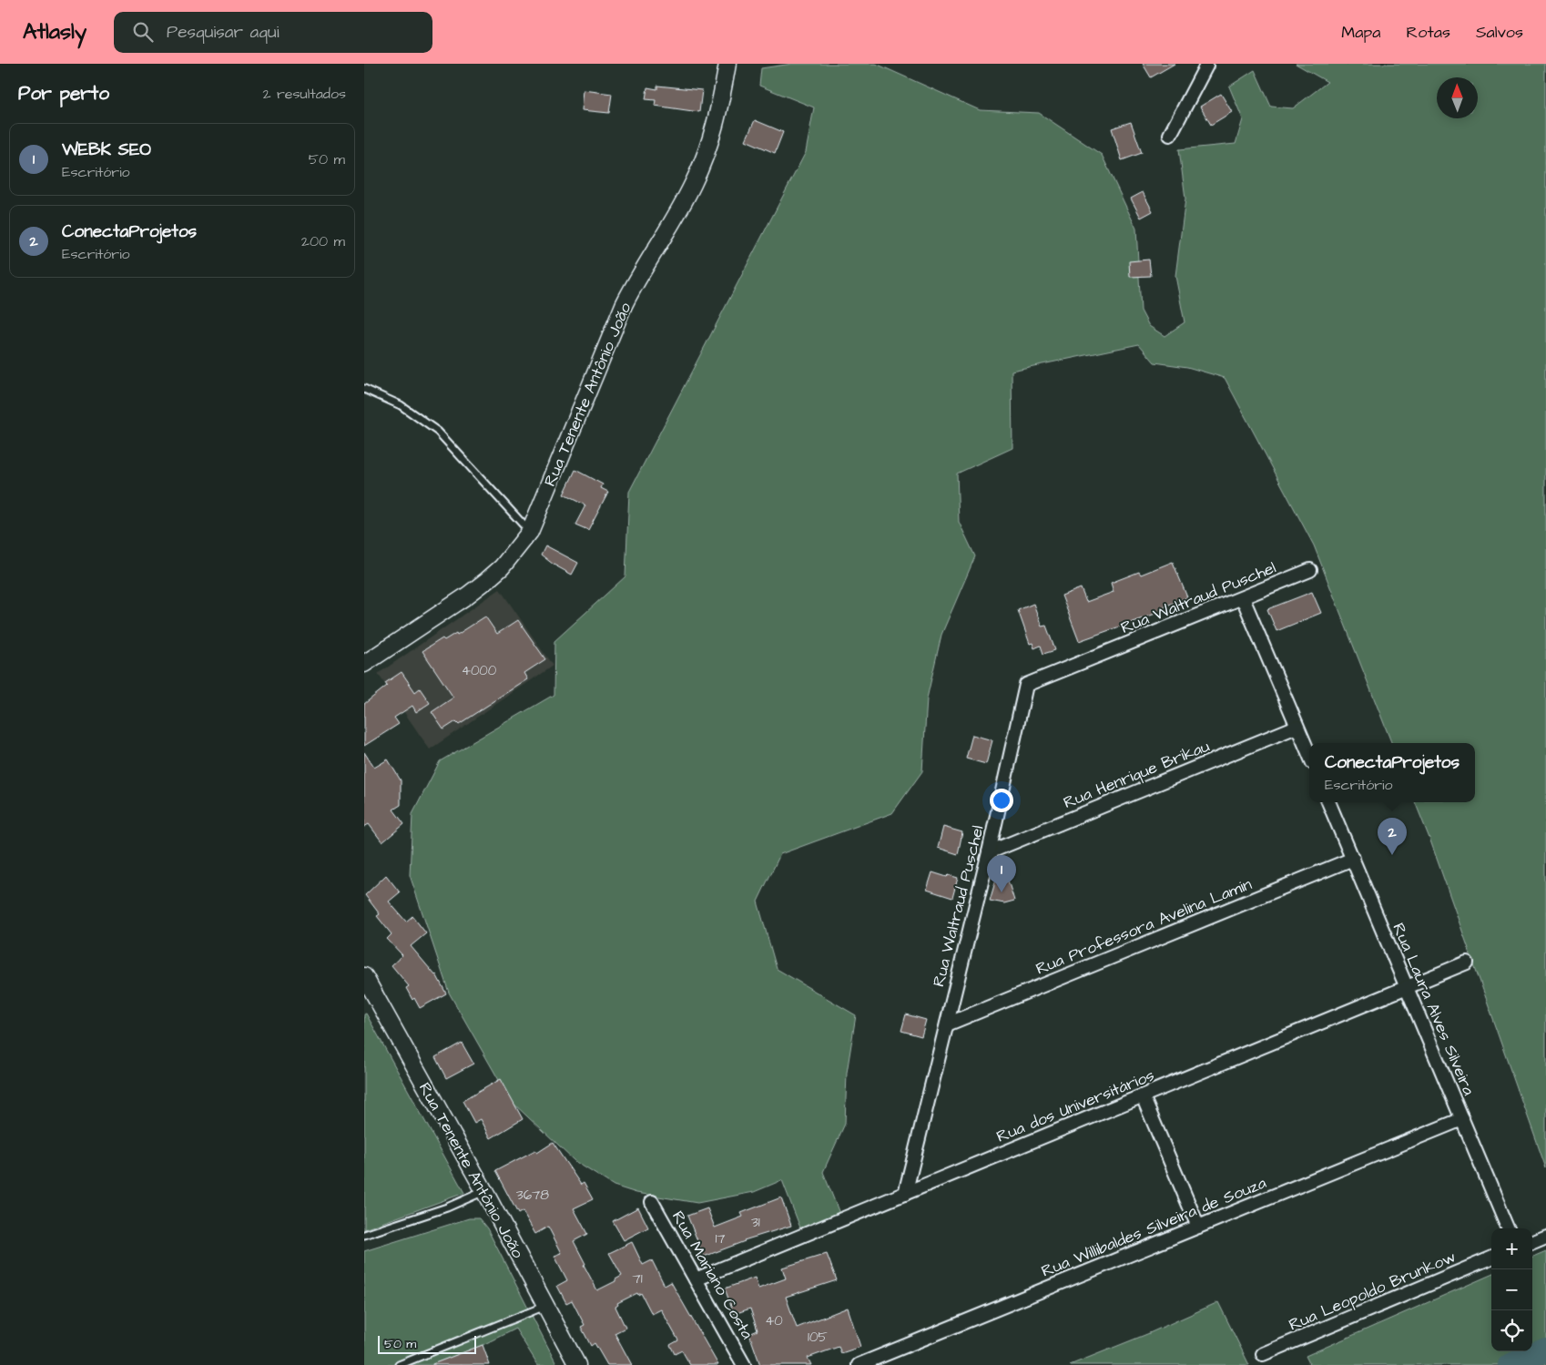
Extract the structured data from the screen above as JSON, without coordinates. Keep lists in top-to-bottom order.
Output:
{
  "streets": {
    "street": [
      "Rua Tenente Antônio João",
      "Rua Waltraud Puschel",
      "Rua Henrique Brikau",
      "Rua Professora Avelina Lamin",
      "Rua Laura Alves Silveira",
      "Rua dos Universitários",
      "Rua Willibaldes Silveira de Souza",
      "Rua Mariano Costa",
      "Rua Leopoldo Brunkow"
    ]
  },
  "crossings": [
    ["Rua Waltraud Puschel", "Rua Henrique Brikau"],
    ["Rua Waltraud Puschel", "Rua Professora Avelina Lamin"],
    ["Rua Waltraud Puschel", "Rua dos Universitários"],
    ["Rua Professora Avelina Lamin", "Rua Laura Alves Silveira"],
    ["Rua Laura Alves Silveira", "Rua dos Universitários"],
    ["Rua Laura Alves Silveira", "Rua Willibaldes Silveira de Souza"],
    ["Rua dos Universitários", "Rua Mariano Costa"]
  ],
  "house_numbers": [
    "4000",
    "3678",
    "31",
    "17",
    "71",
    "40",
    "105"
  ],
  "scale_bar": "50 m",
  "north": "top",
  "page": {
    "header": "Atlasly",
    "search": "Pesquisar aqui",
    "nav": ["Mapa", "Rotas", "Salvos"],
    "heading": ["Por perto", "2 resultados"],
    "list": [
      {
        "mark": "1",
        "name": "WEBK SEO",
        "note": "Escritório",
        "value": "50 m"
      },
      {
        "mark": "2",
        "name": "ConectaProjetos",
        "note": "Escritório",
        "value": "200 m"
      }
    ],
    "popup": ["ConectaProjetos", "Escritório"],
    "pins": ["2", "1"],
    "map_buttons": ["+", "−"],
    "scale": "50 m"
  }
}
